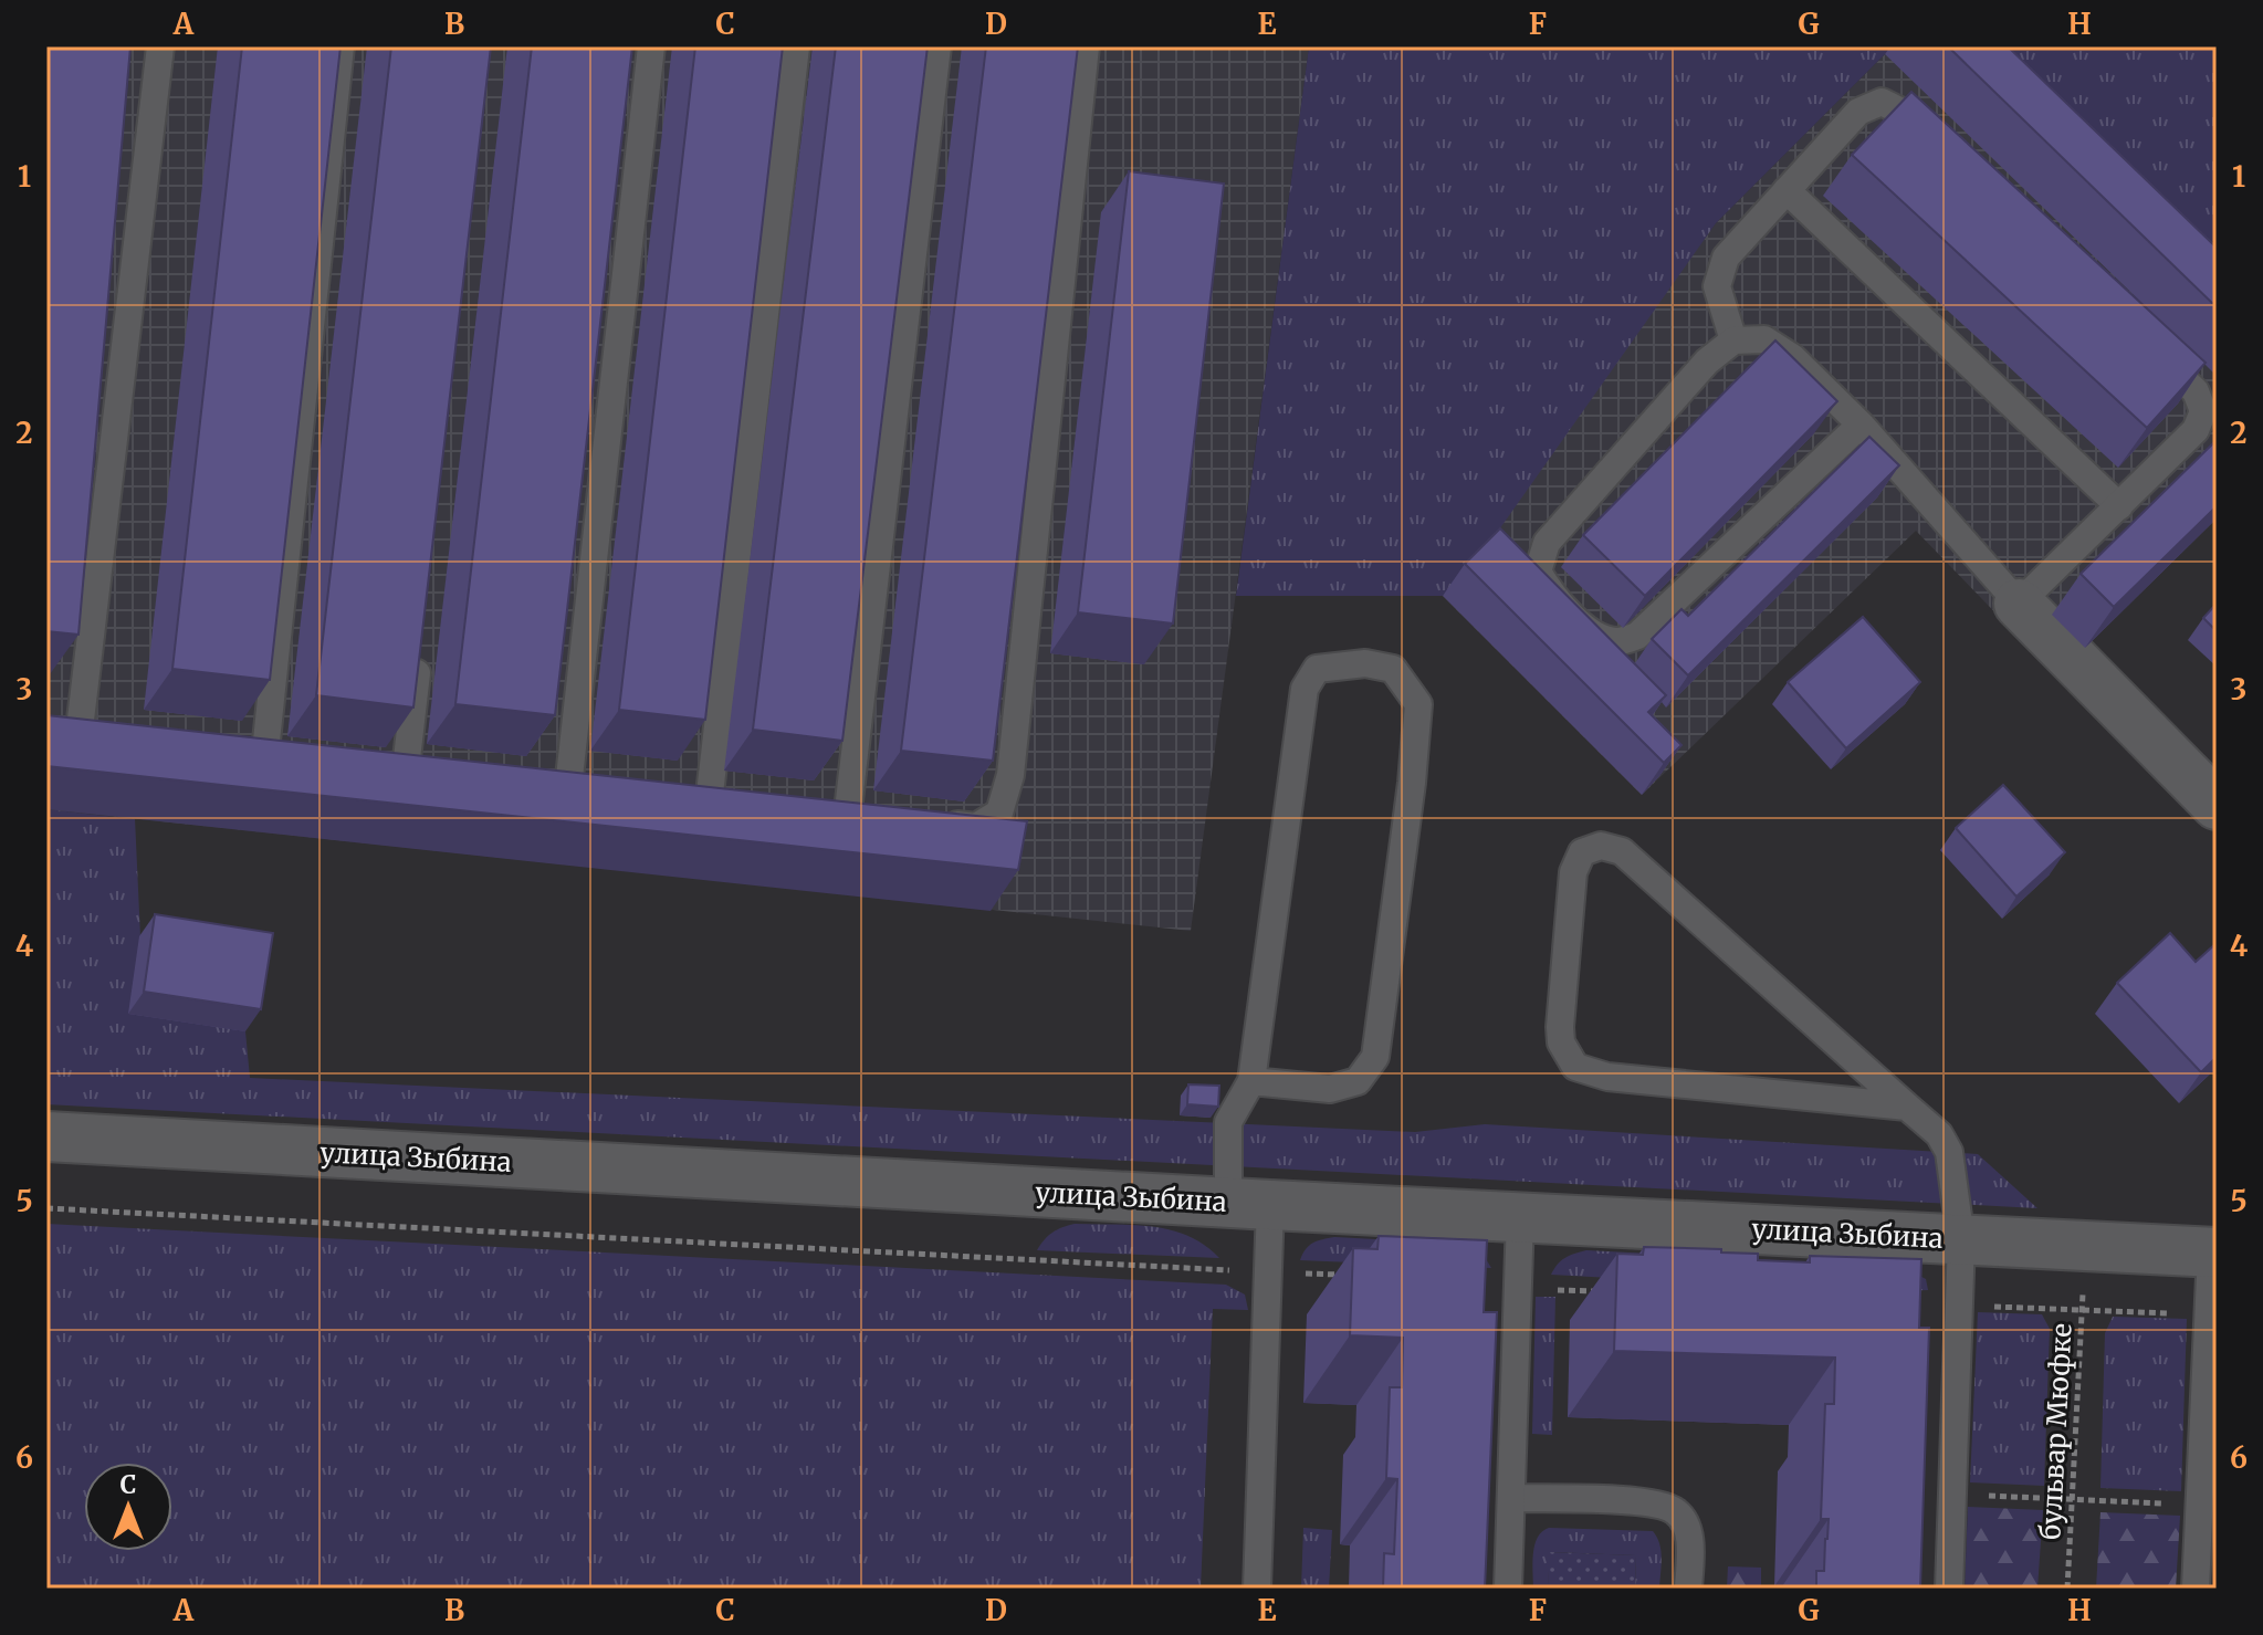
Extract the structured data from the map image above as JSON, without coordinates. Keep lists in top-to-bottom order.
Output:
{
  "streets": {
    "street": ["улица Зыбина"],
    "path": ["бульвар Мюфке"]
  },
  "north": "top",
  "grid": {
    "columns": [
      "A",
      "B",
      "C",
      "D",
      "E",
      "F",
      "G",
      "H"
    ],
    "rows": [
      "1",
      "2",
      "3",
      "4",
      "5",
      "6"
    ]
  }
}
